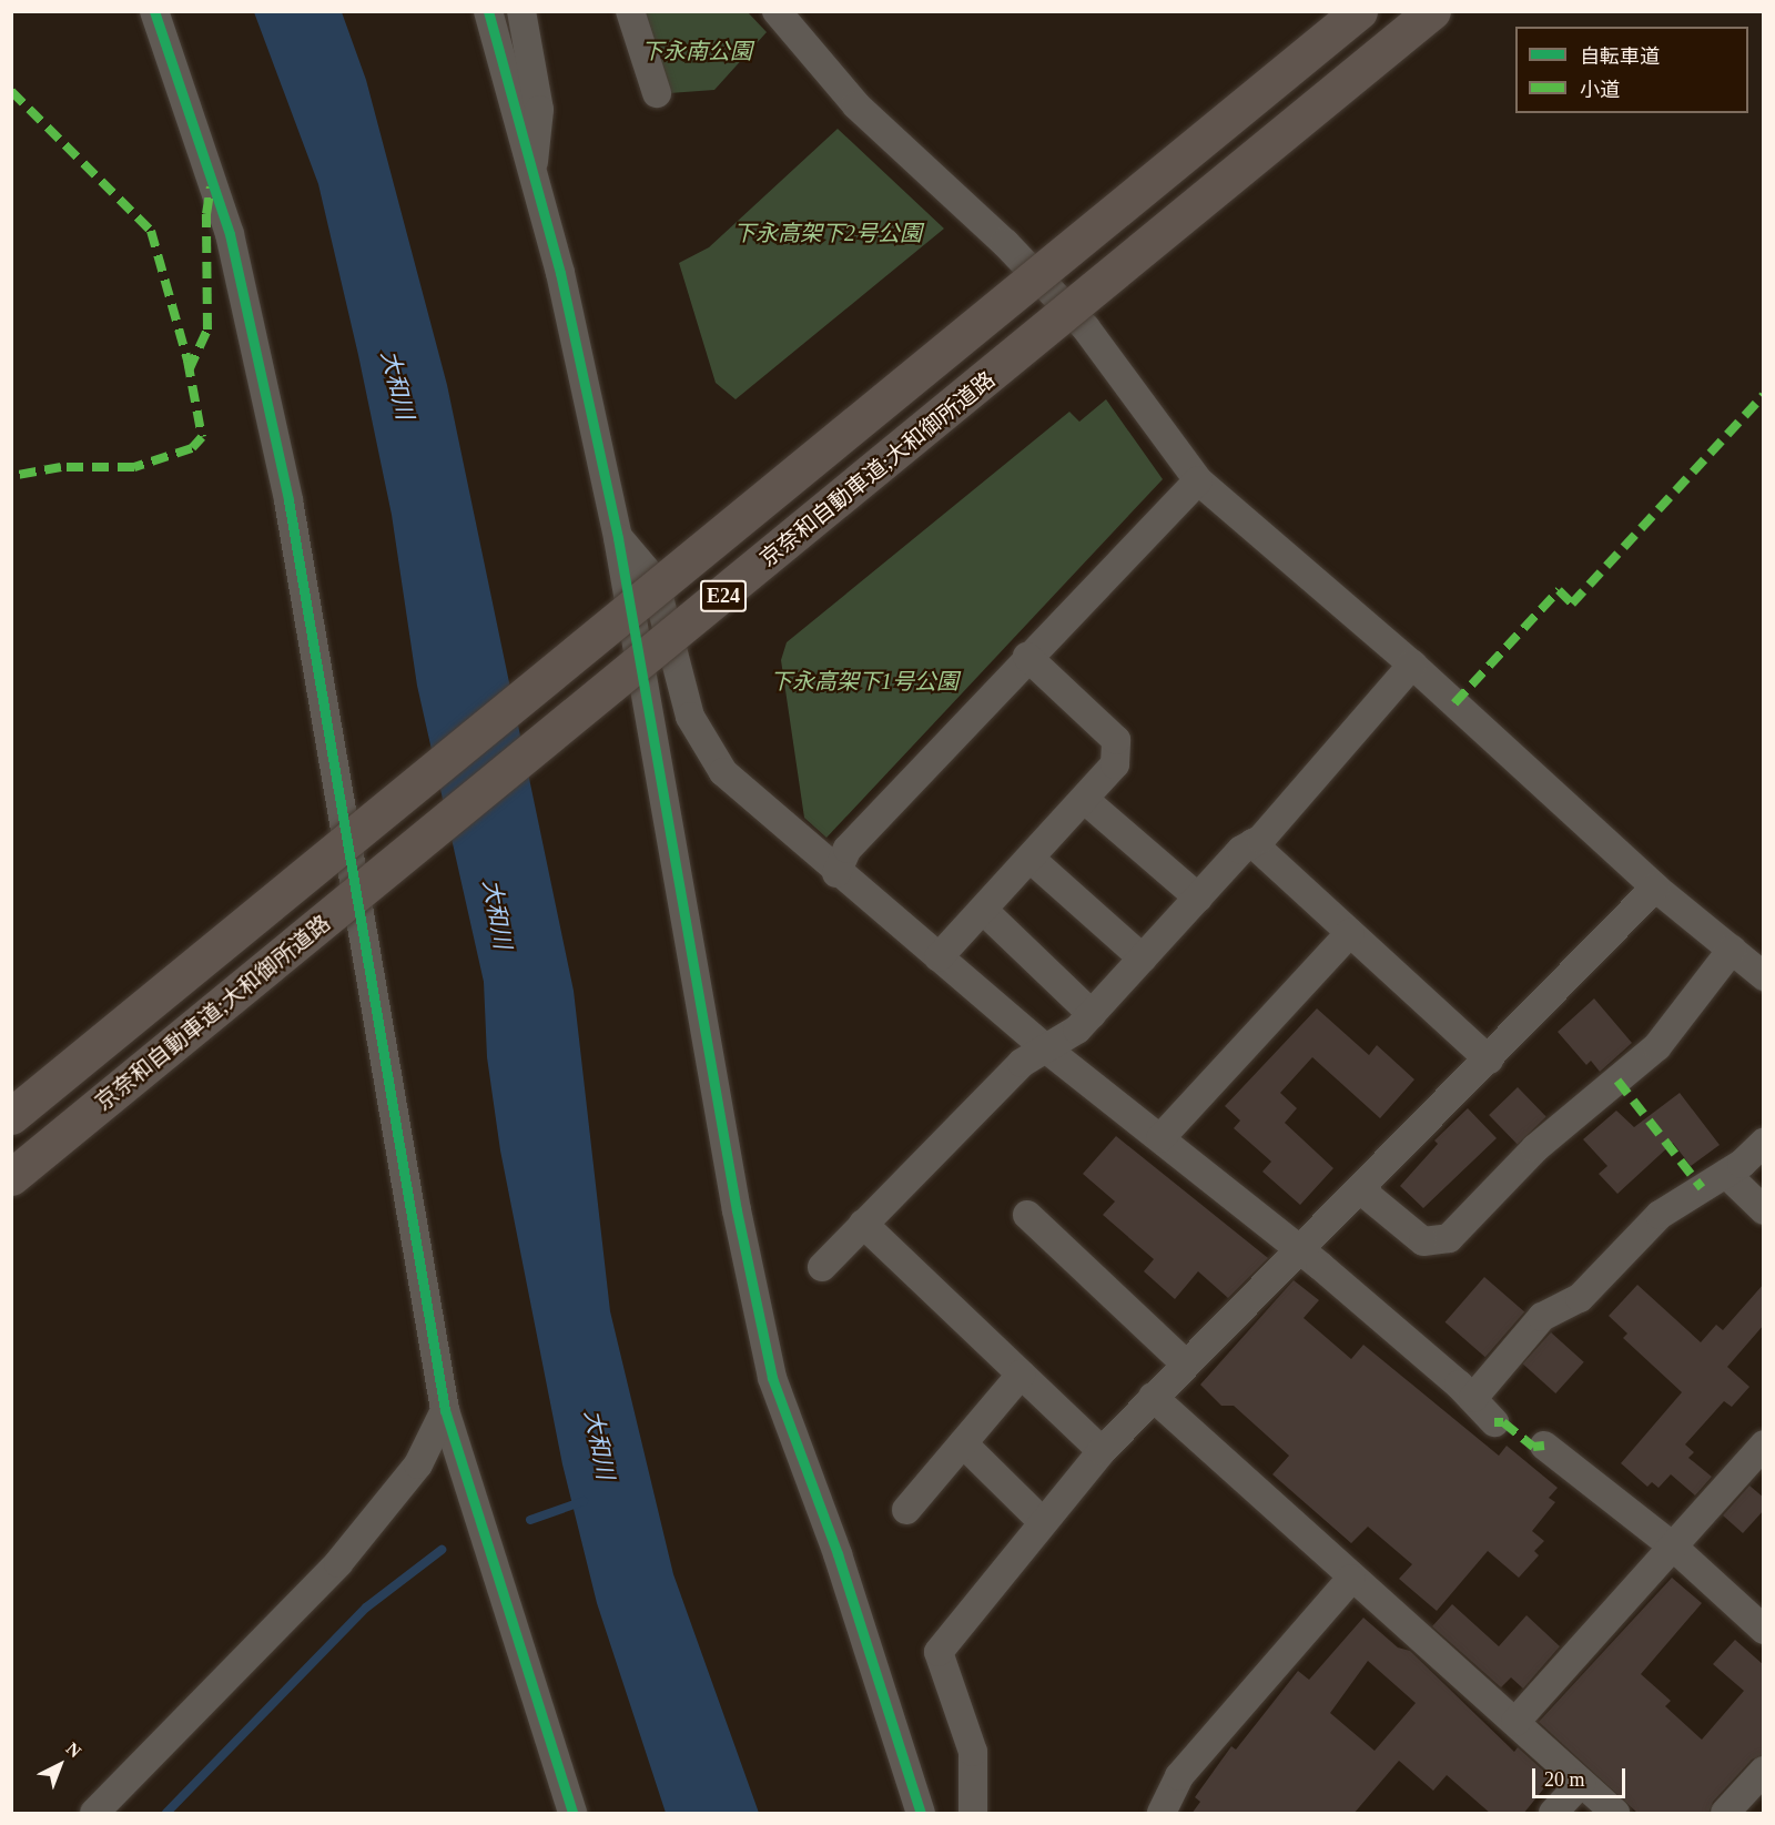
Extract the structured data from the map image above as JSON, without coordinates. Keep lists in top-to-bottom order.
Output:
{
  "streets": {
    "highway": ["京奈和自動車道;大和御所道路", "E24"]
  },
  "water": ["大和川"],
  "parks": ["下永南公園", "下永高架下2号公園", "下永高架下1号公園"],
  "legend": ["自転車道", "小道"],
  "scale_bar": "20 m",
  "north": "top right"
}
